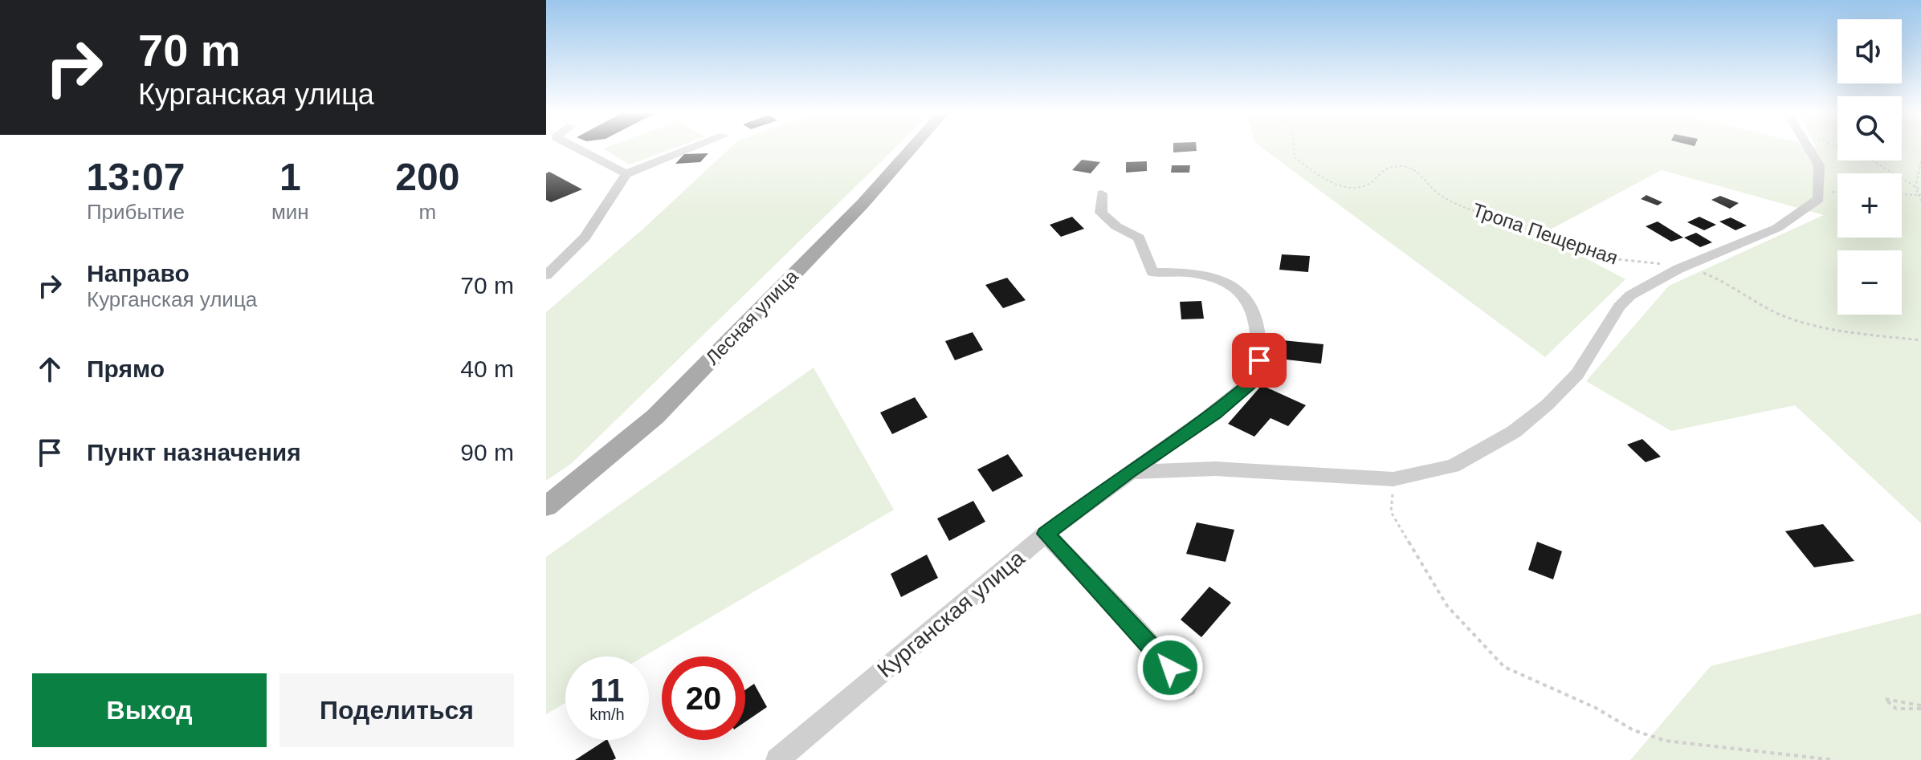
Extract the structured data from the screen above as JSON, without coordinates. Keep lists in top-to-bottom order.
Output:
{
  "streets": {
    "main road": ["Лесная улица"],
    "street": ["Курганская улица"],
    "path": ["Тропа Пещерная"]
  },
  "page": {
    "turn": ["70 m", "Курганская улица"],
    "map_buttons": ["+", "−"],
    "eta": [
      "13:07",
      "Прибытие",
      "1",
      "мин",
      "200",
      "m"
    ],
    "list": [
      {
        "name": "Направо",
        "note": "Курганская улица",
        "value": "70 m"
      },
      {
        "name": "Прямо",
        "value": "40 m"
      },
      {
        "name": "Пункт назначения",
        "value": "90 m"
      }
    ],
    "speed": "11 km/h",
    "limit": "20",
    "buttons": ["Выход", "Поделиться"]
  }
}
